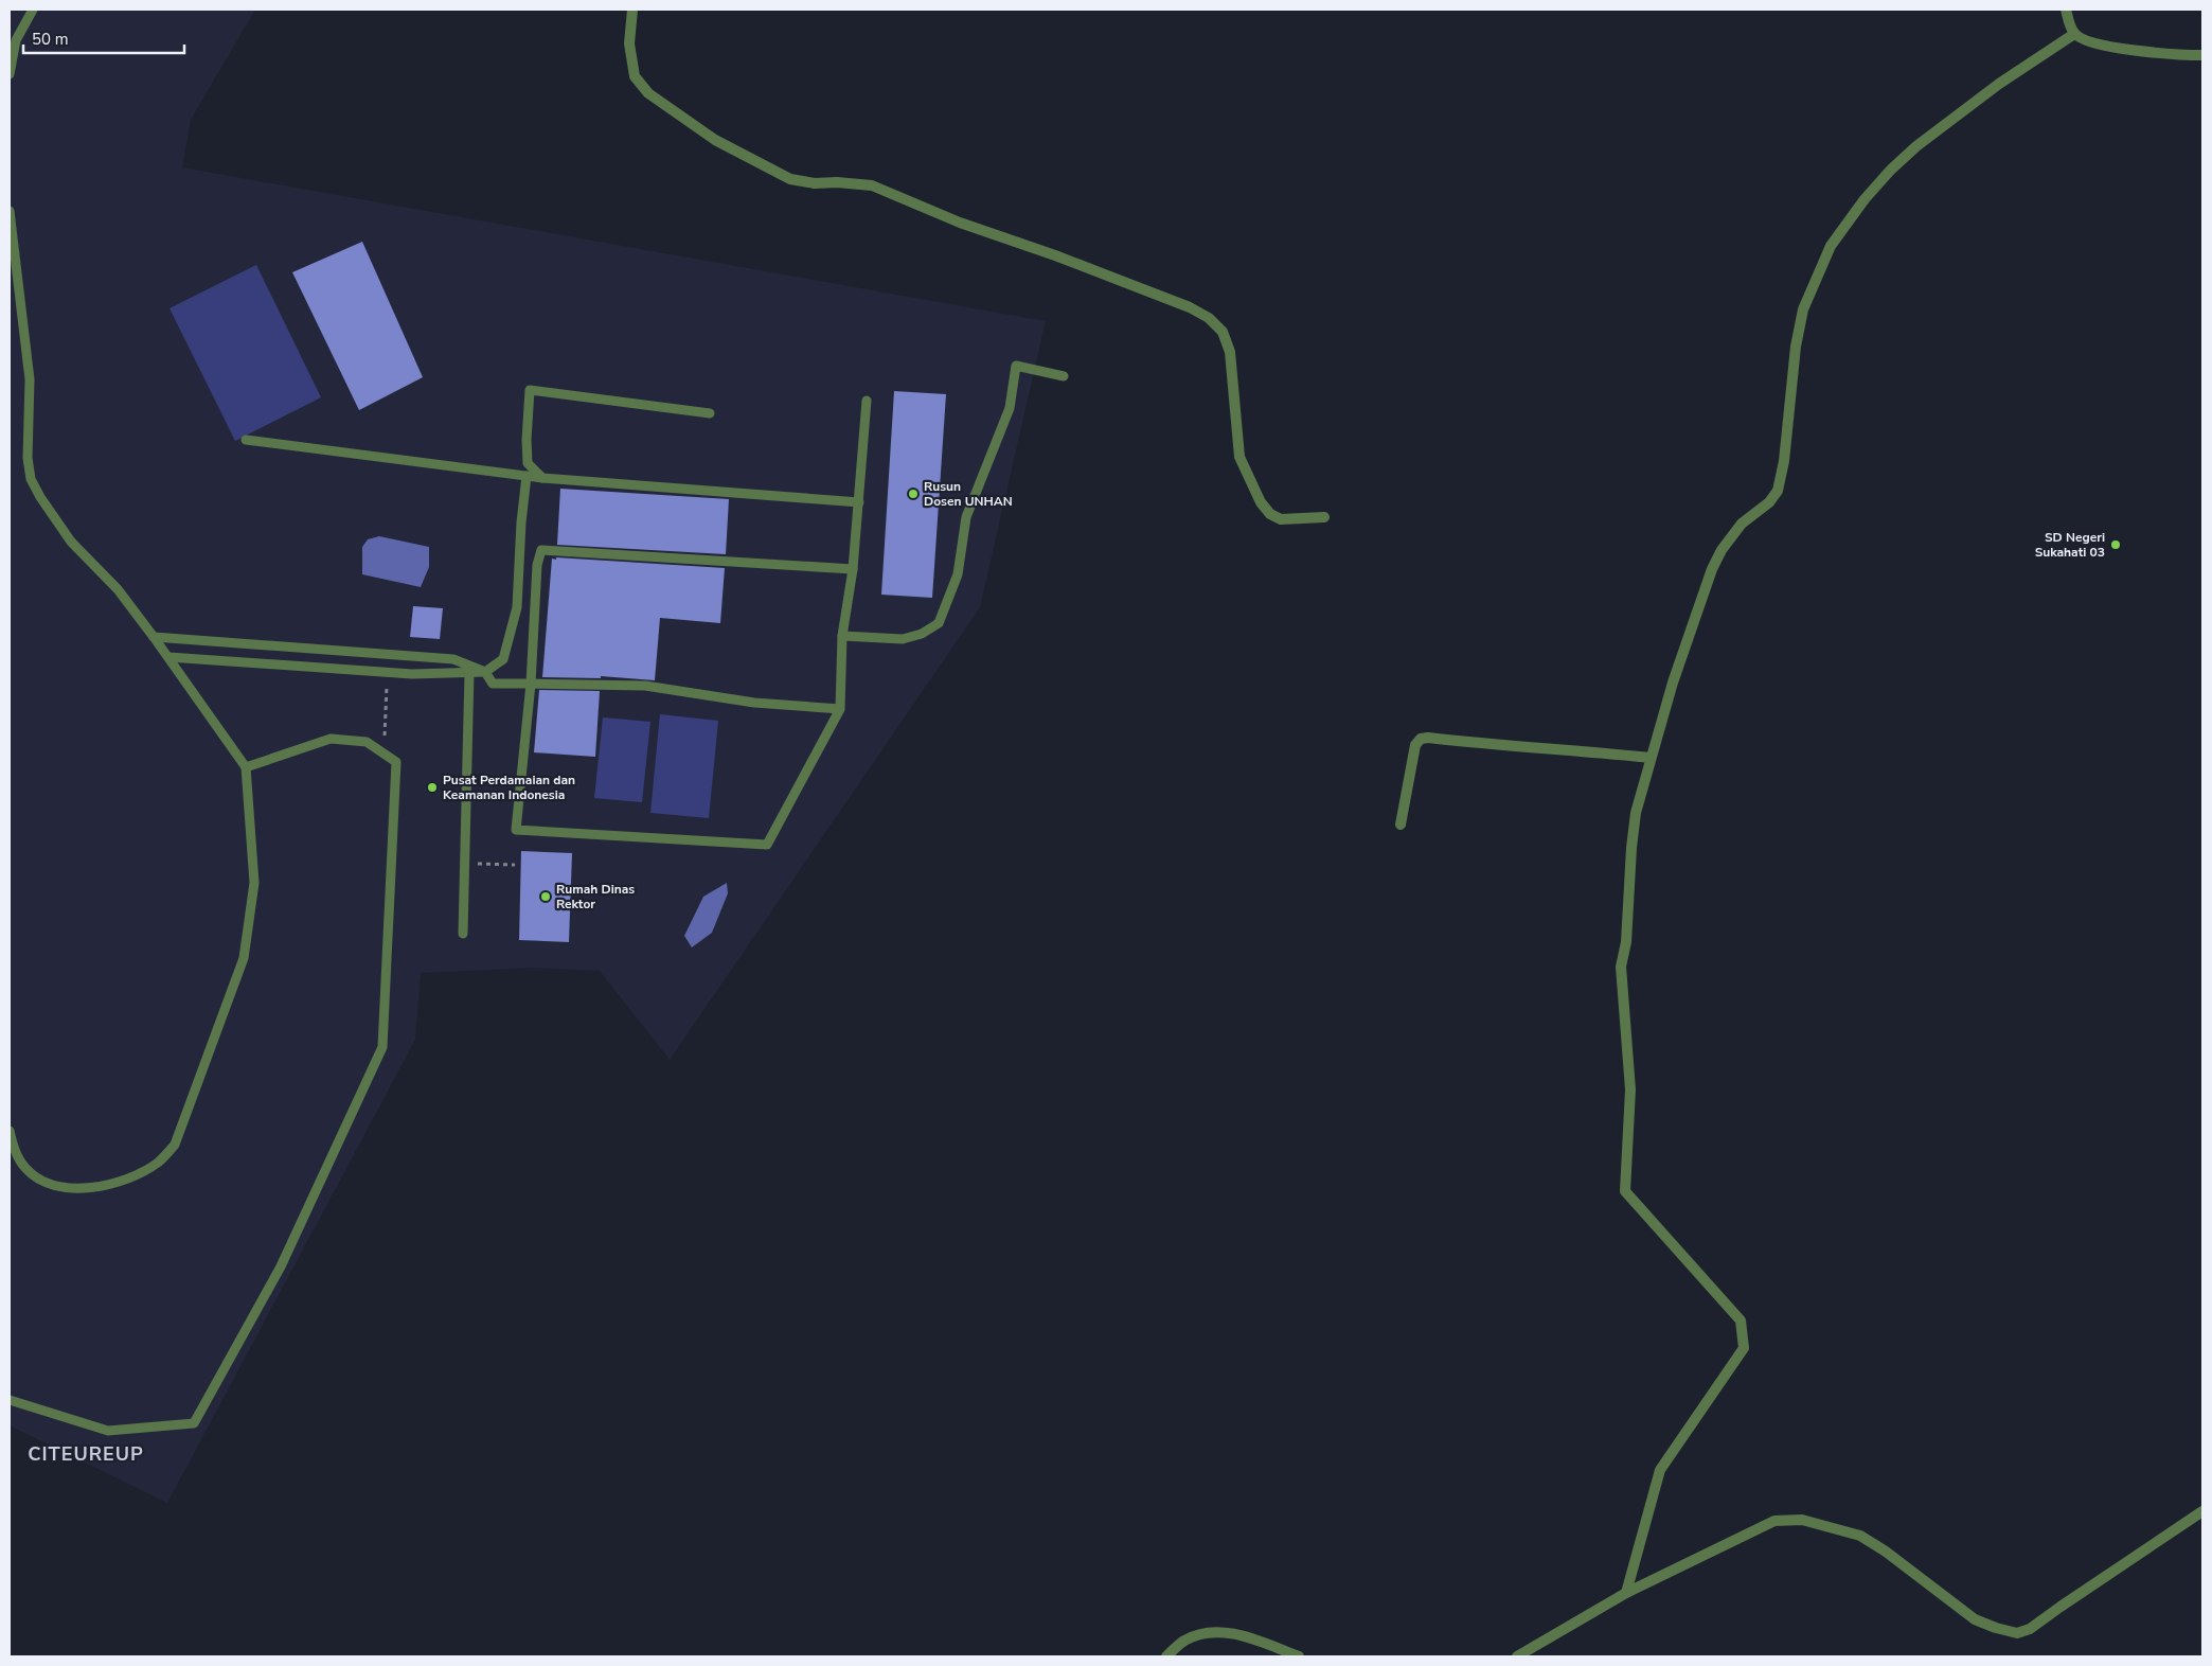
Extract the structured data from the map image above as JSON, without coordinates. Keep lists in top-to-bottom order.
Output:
{
  "districts": ["CITEUREUP"],
  "places": [
    "Rusun Dosen UNHAN",
    "SD Negeri Sukahati 03",
    "Pusat Perdamaian dan Keamanan Indonesia",
    "Rumah Dinas Rektor"
  ],
  "scale_bar": "50 m"
}
